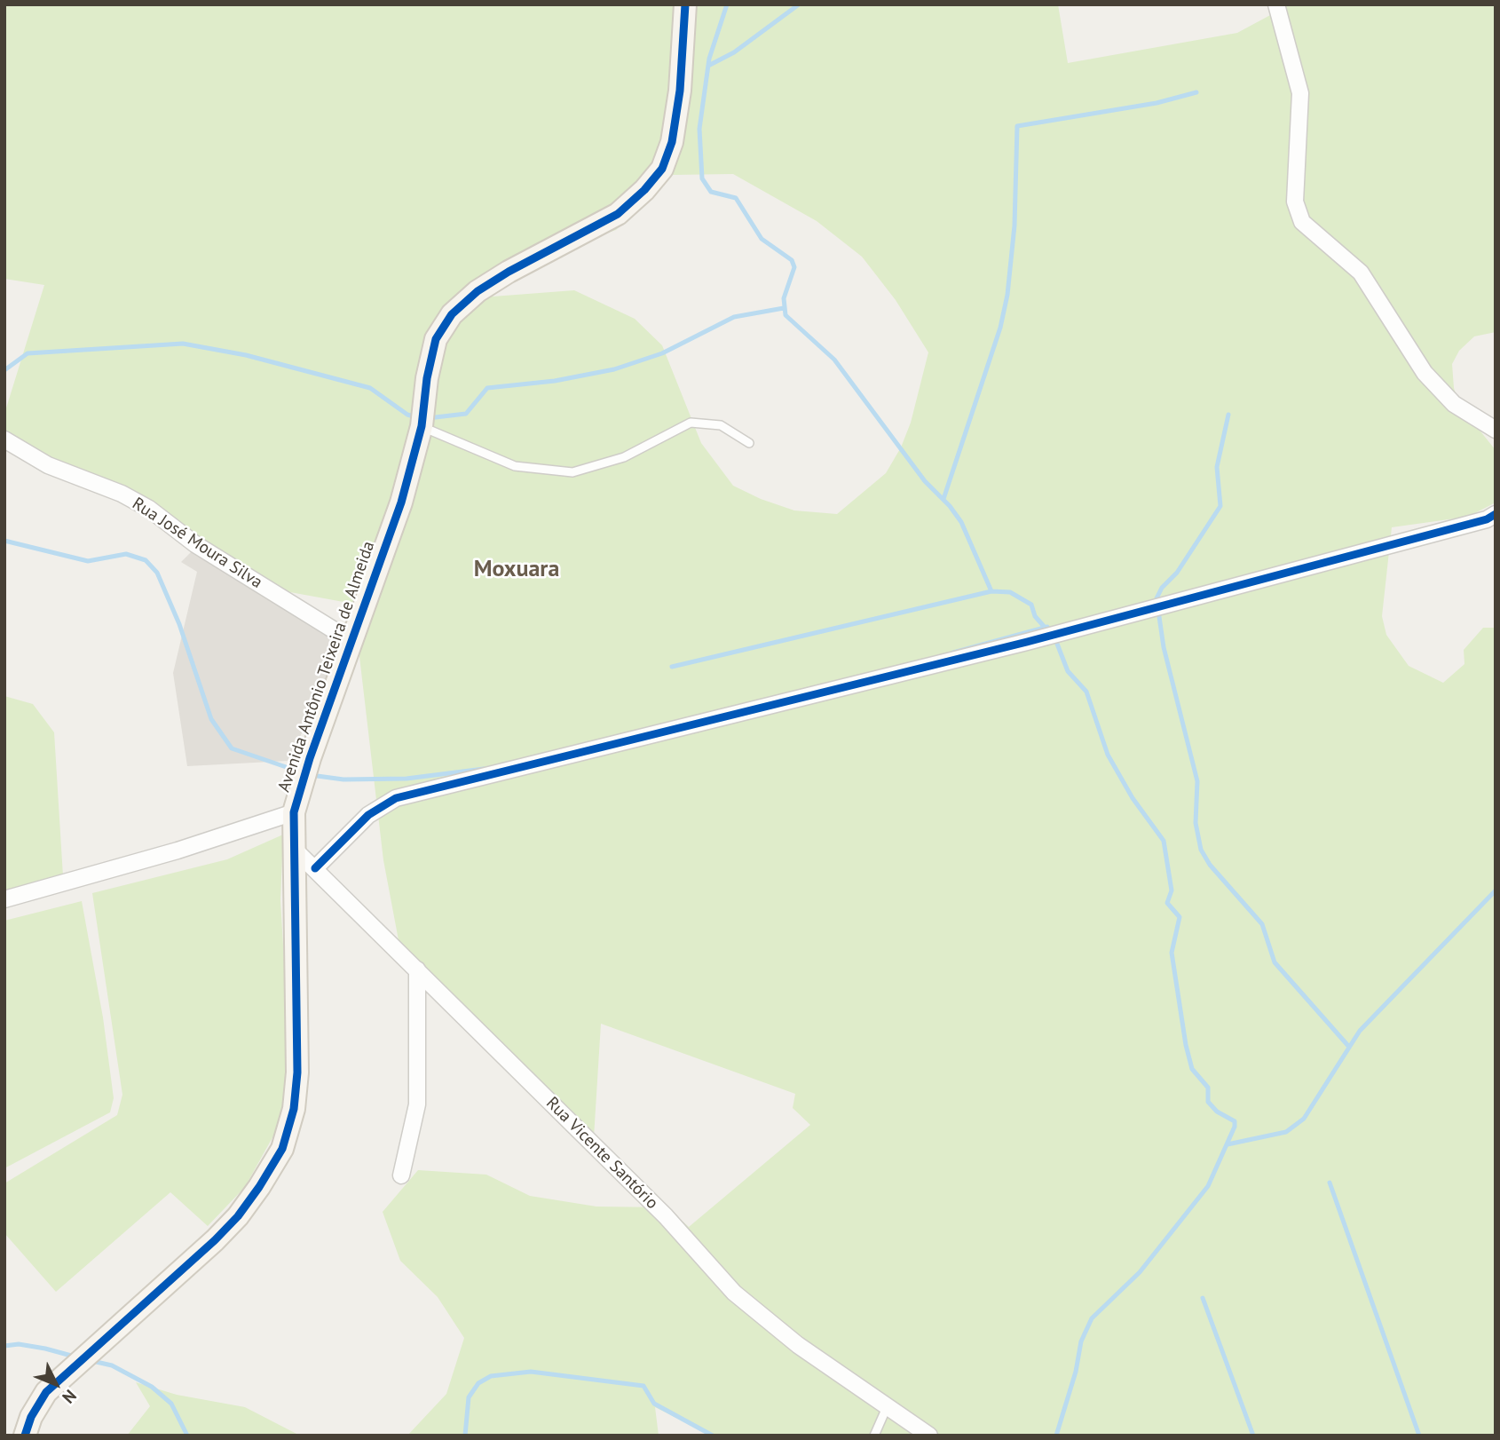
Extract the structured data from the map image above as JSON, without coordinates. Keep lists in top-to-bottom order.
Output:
{
  "streets": {
    "street": ["Rua José Moura Silva", "Avenida Antônio Teixeira de Almeida", "Rua Vicente Santório"]
  },
  "crossings": [
    ["Rua José Moura Silva", "Avenida Antônio Teixeira de Almeida"],
    ["Avenida Antônio Teixeira de Almeida", "Rua Vicente Santório"]
  ],
  "districts": ["Moxuara"],
  "north": "bottom right"
}
